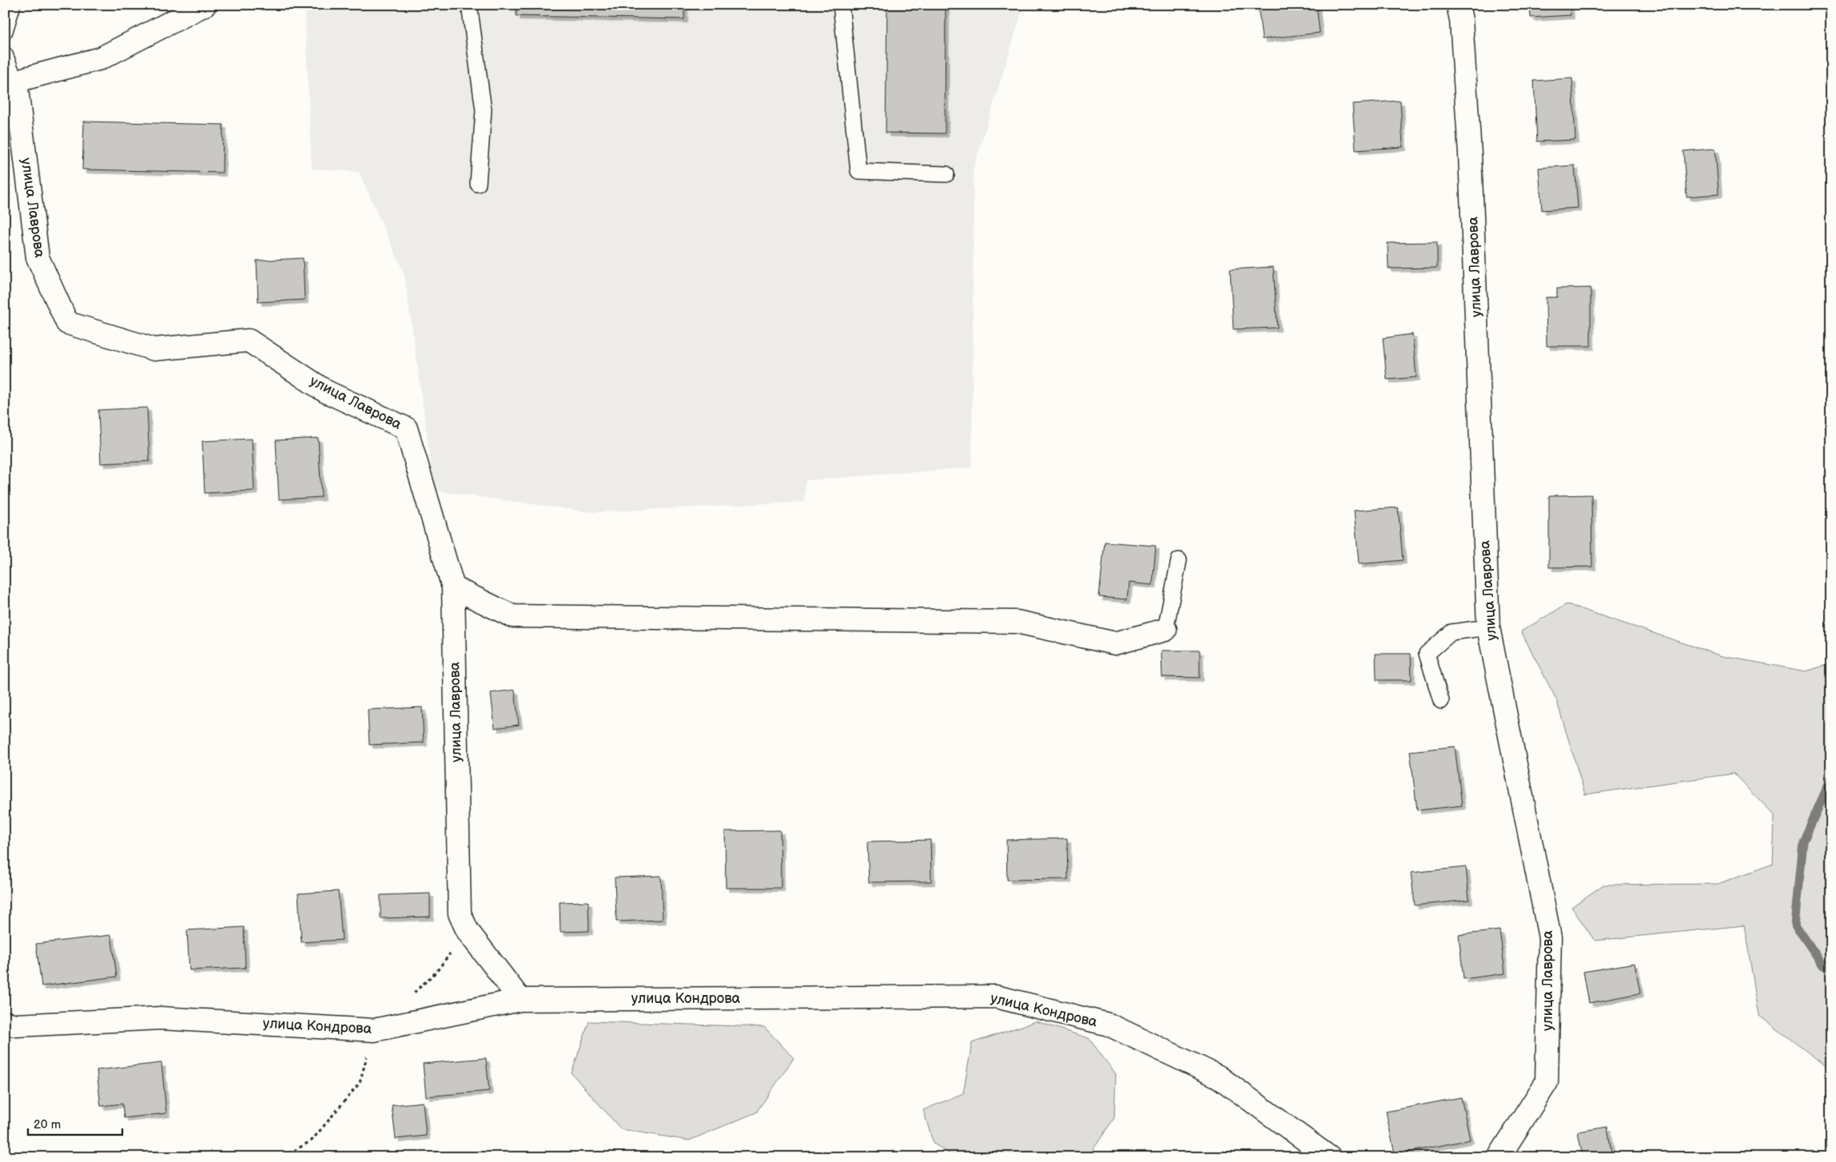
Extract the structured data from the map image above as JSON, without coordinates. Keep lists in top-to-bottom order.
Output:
{
  "streets": {
    "street": ["улица Лаврова", "улица Кондрова"]
  },
  "crossings": [
    ["улица Лаврова", "улица Кондрова"]
  ],
  "scale_bar": "20 m"
}
